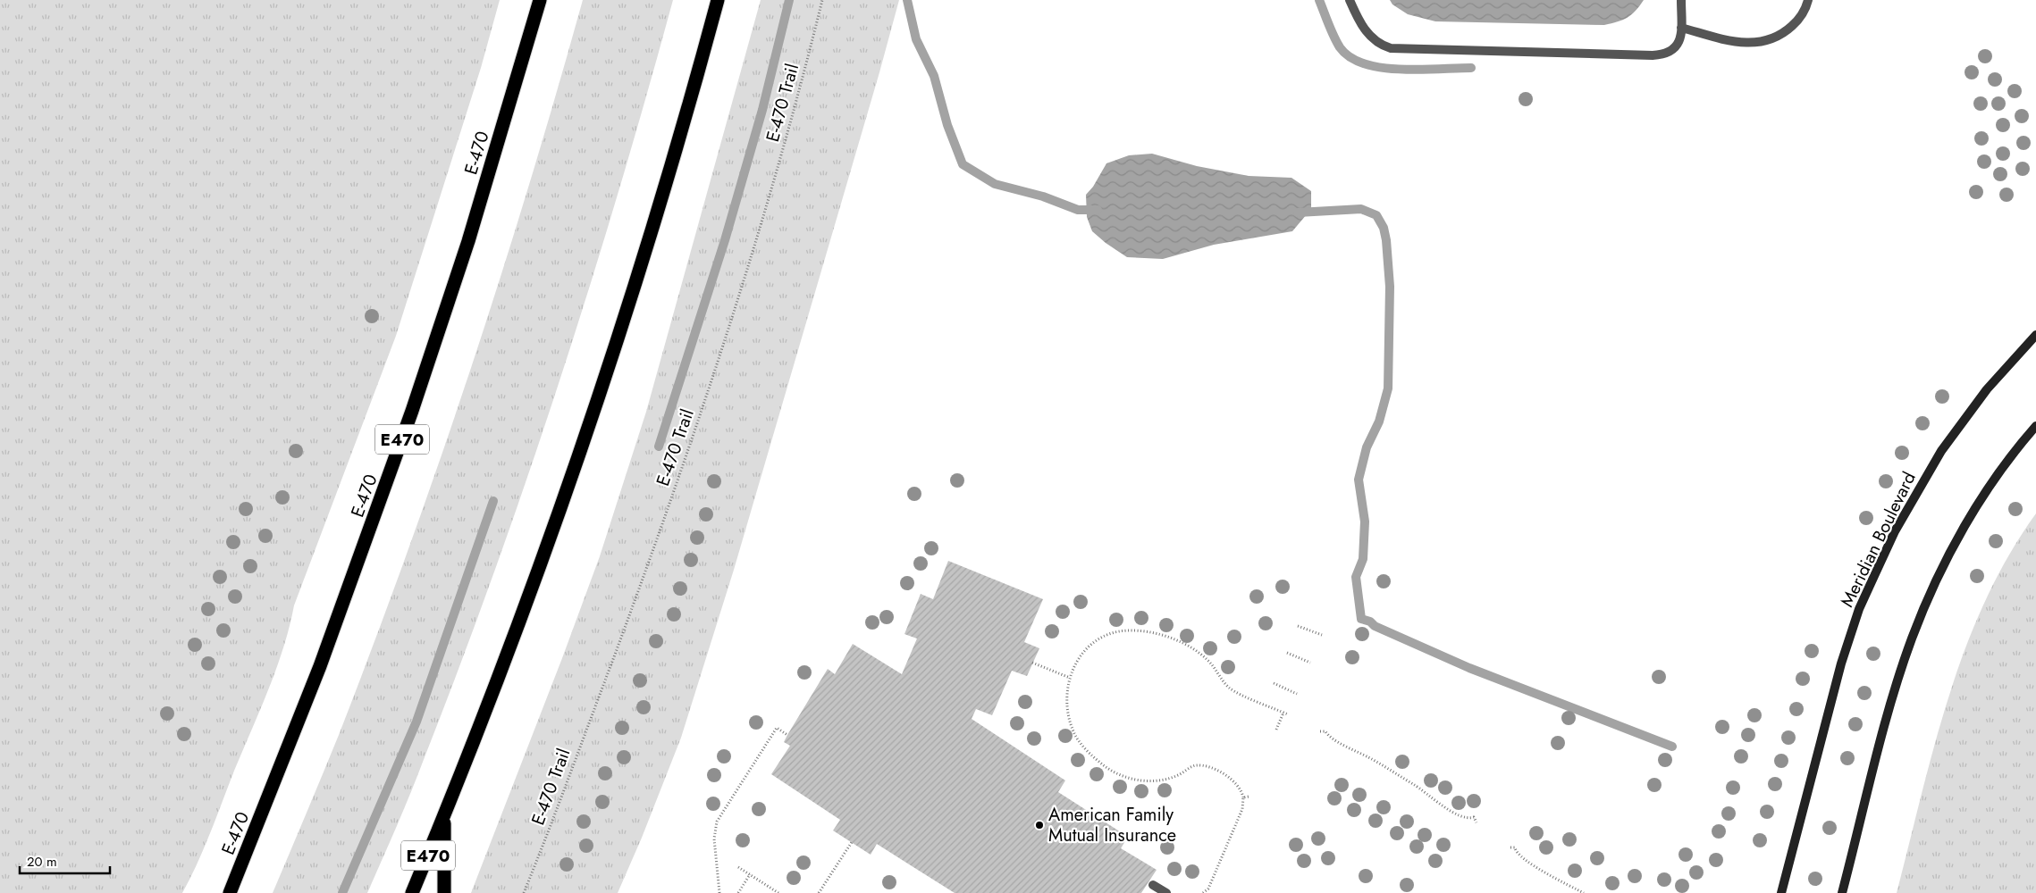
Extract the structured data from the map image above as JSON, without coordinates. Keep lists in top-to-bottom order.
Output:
{
  "streets": {
    "highway": ["E-470", "E470"],
    "main road": ["Meridian Boulevard"],
    "path": ["E-470 Trail"]
  },
  "places": ["American Family Mutual Insurance"],
  "scale_bar": "20 m"
}
